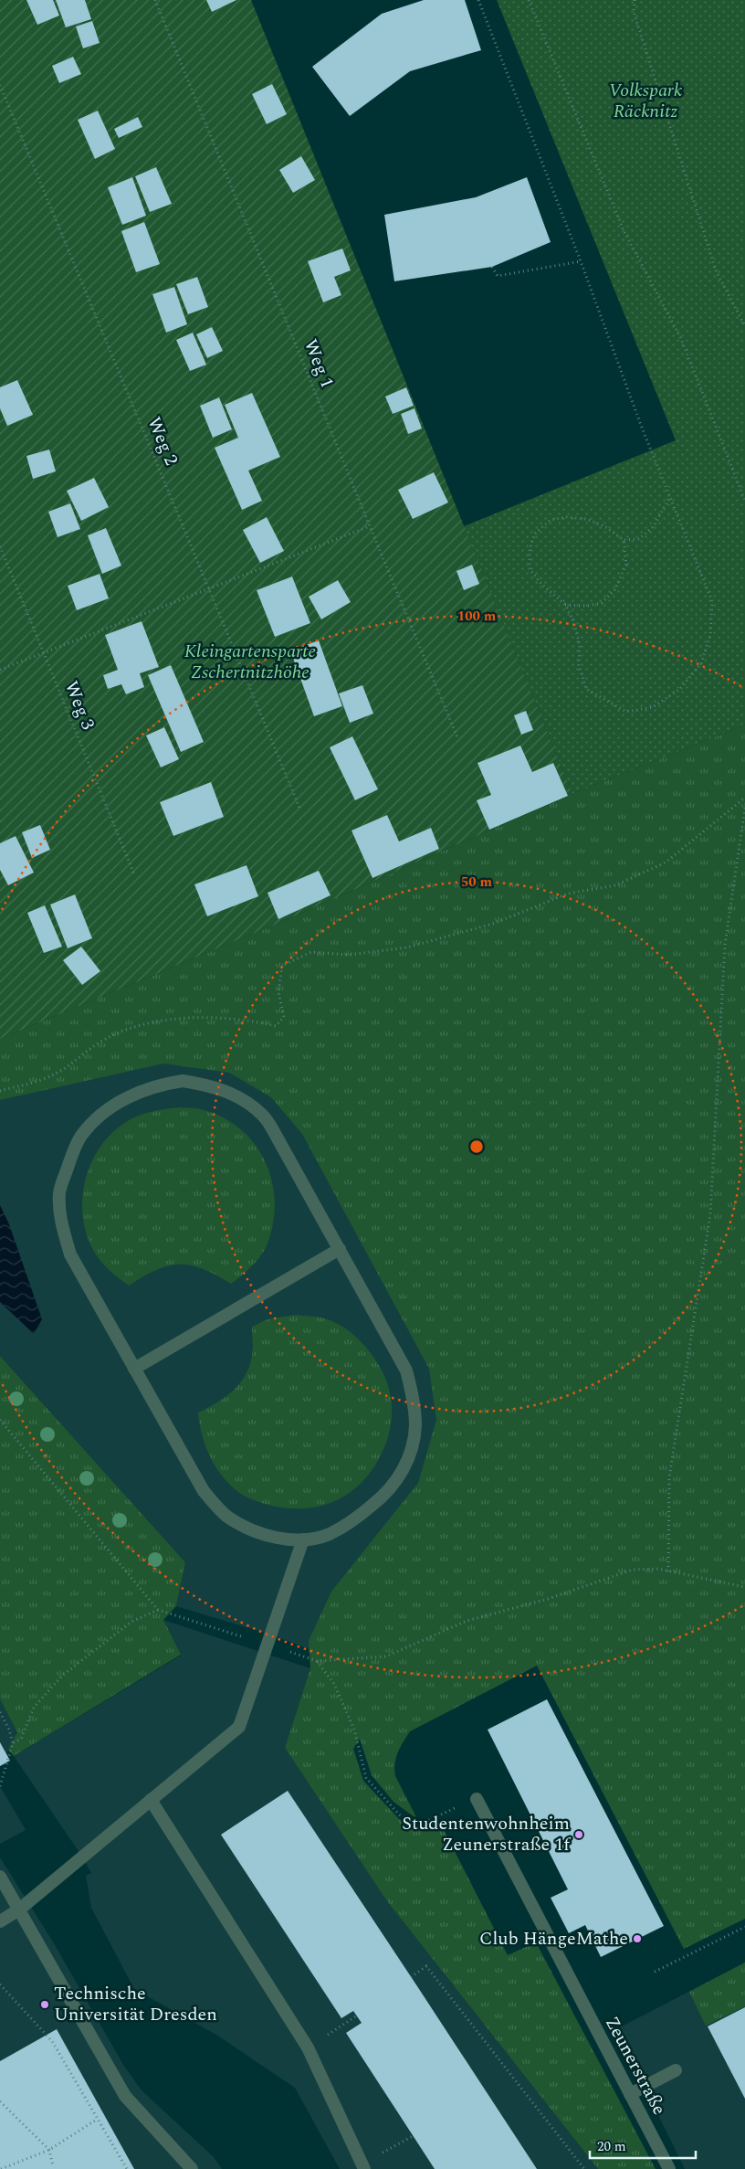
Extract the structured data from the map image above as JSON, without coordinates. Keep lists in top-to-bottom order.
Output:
{
  "streets": {
    "lane": ["Zeunerstraße"],
    "path": ["Weg 1", "Weg 2", "Weg 3"]
  },
  "parks": ["Volkspark Räcknitz", "Kleingartensparte Zschertnitzhöhe"],
  "places": ["Studentenwohnheim Zeunerstraße 1f", "Club HängeMathe", "Technische Universität Dresden"],
  "scale_bar": "20 m",
  "rings": ["100 m", "50 m"]
}
